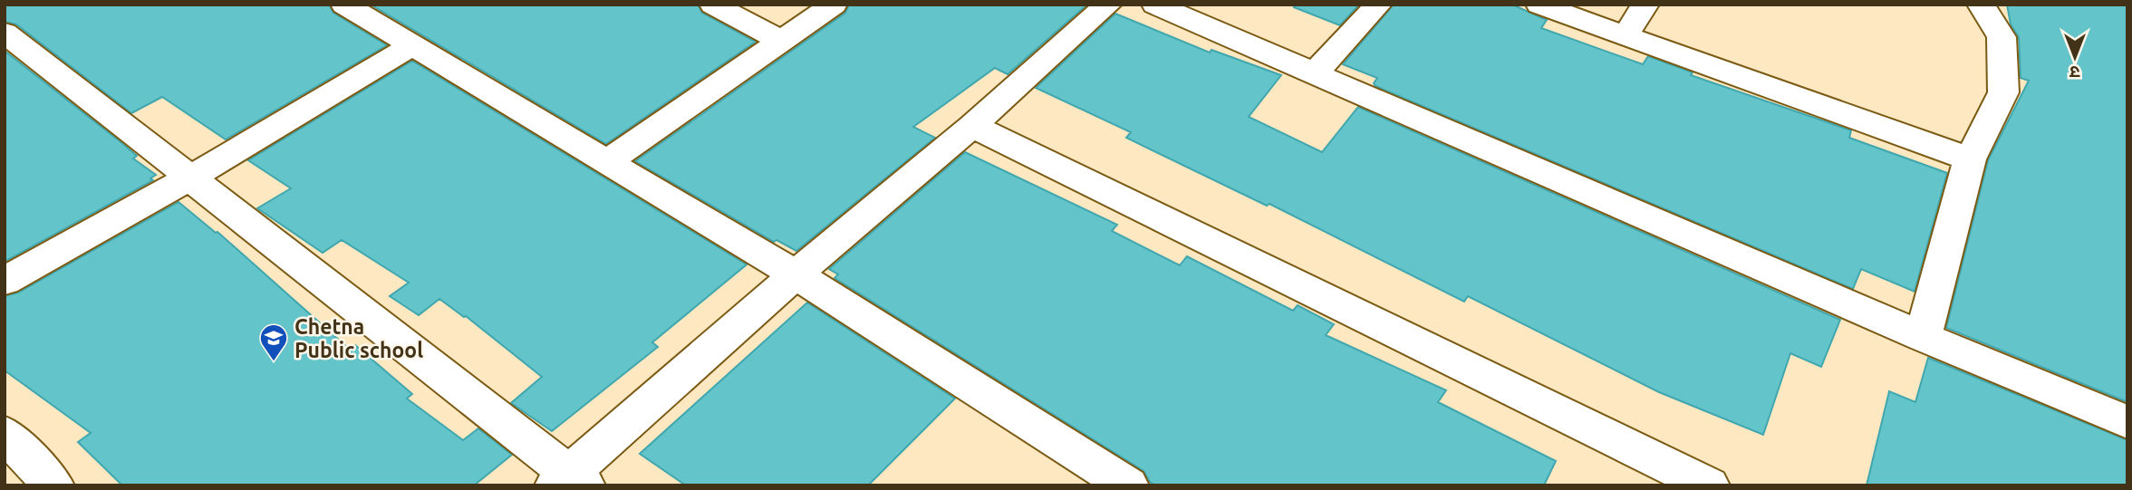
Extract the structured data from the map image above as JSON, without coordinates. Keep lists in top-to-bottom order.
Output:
{
  "places": {
    "school or university": ["Chetna Public school"]
  },
  "north": "bottom"
}
